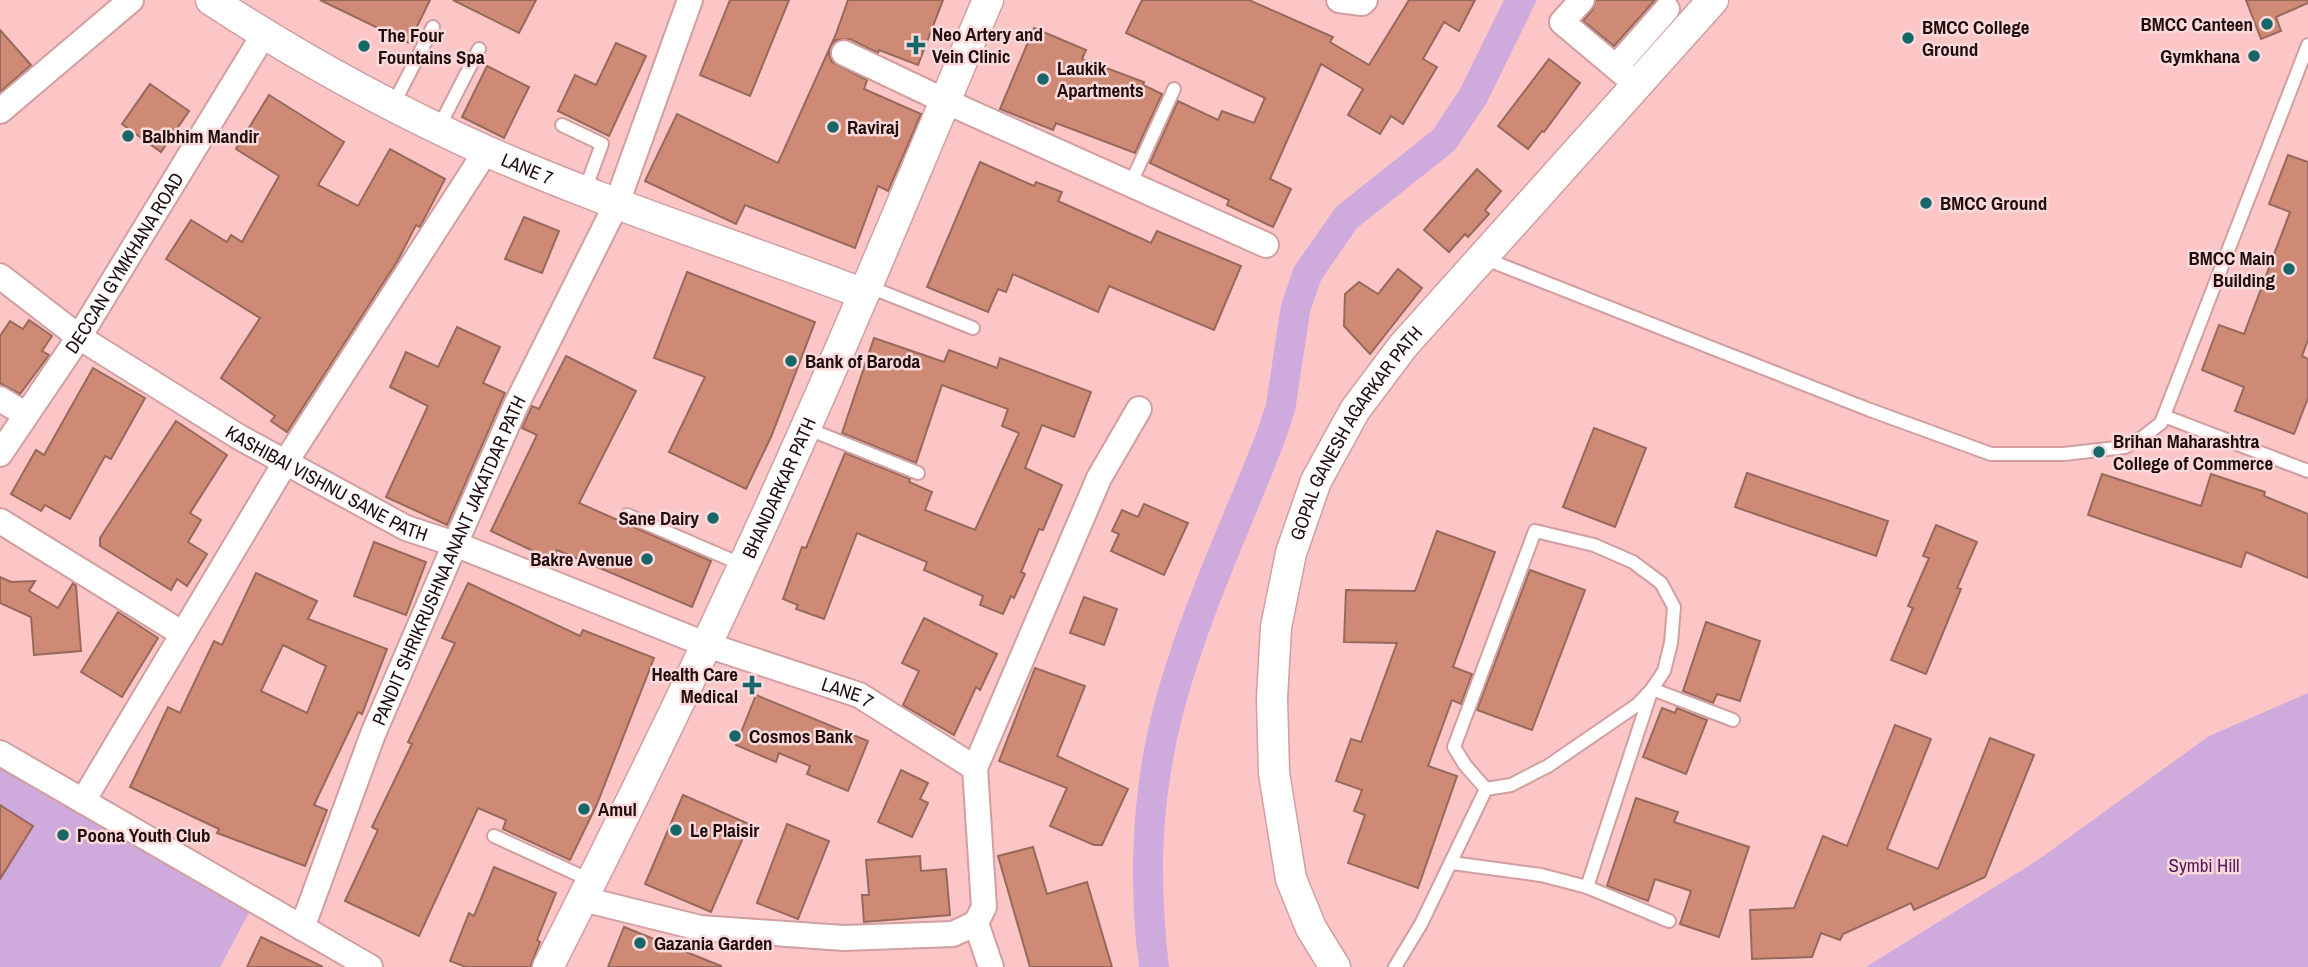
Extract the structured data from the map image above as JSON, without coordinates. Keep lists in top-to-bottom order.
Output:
{
  "streets": {
    "street": [
      "LANE 7",
      "DECCAN GYMKHANA ROAD",
      "GOPAL GANESH AGARKAR PATH",
      "KASHIBAI VISHNU SANE PATH",
      "BHANDARKAR PATH",
      "PANDIT SHRIKRUSHNA ANANT JAKATDAR PATH"
    ]
  },
  "crossings": [
    ["LANE 7", "DECCAN GYMKHANA ROAD"],
    ["LANE 7", "KASHIBAI VISHNU SANE PATH"],
    ["LANE 7", "BHANDARKAR PATH"],
    ["LANE 7", "PANDIT SHRIKRUSHNA ANANT JAKATDAR PATH"],
    ["DECCAN GYMKHANA ROAD", "KASHIBAI VISHNU SANE PATH"],
    ["KASHIBAI VISHNU SANE PATH", "BHANDARKAR PATH"],
    ["KASHIBAI VISHNU SANE PATH", "PANDIT SHRIKRUSHNA ANANT JAKATDAR PATH"]
  ],
  "parks": ["Symbi Hill"],
  "places": {
    "other": [
      "BMCC Canteen",
      "BMCC College Ground",
      "The Four Fountains Spa",
      "Gymkhana",
      "Laukik Apartments",
      "Raviraj",
      "Balbhim Mandir",
      "BMCC Ground",
      "BMCC Main Building",
      "Bank of Baroda",
      "Brihan Maharashtra College of Commerce",
      "Sane Dairy",
      "Bakre Avenue",
      "Cosmos Bank",
      "Amul",
      "Le Plaisir",
      "Poona Youth Club",
      "Gazania Garden"
    ],
    "health": ["Neo Artery and Vein Clinic", "Health Care Medical"]
  }
}
